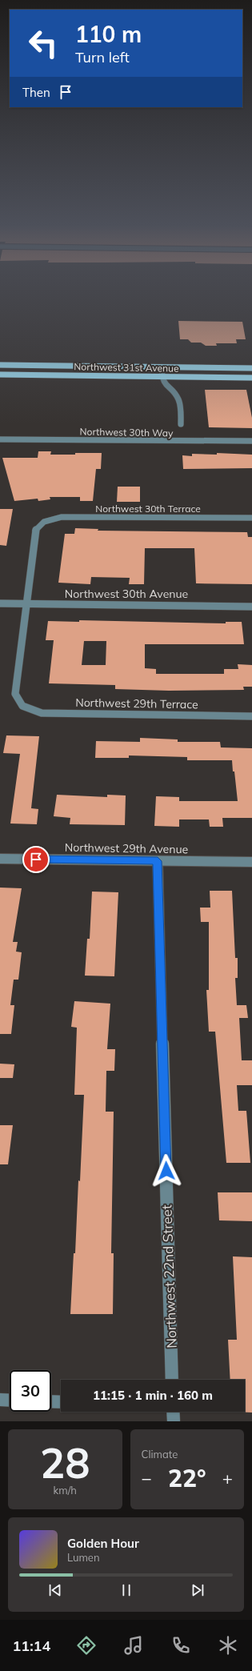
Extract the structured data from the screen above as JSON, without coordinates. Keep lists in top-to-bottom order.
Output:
{
  "streets": {
    "main road": ["Northwest 31st Avenue"],
    "street": [
      "Northwest 30th Way",
      "Northwest 30th Terrace",
      "Northwest 30th Avenue",
      "Northwest 29th Terrace",
      "Northwest 29th Avenue",
      "Northwest 22nd Street"
    ]
  },
  "crossings": [
    ["Northwest 30th Terrace", "Northwest 30th Avenue"],
    ["Northwest 30th Terrace", "Northwest 29th Terrace"],
    ["Northwest 30th Avenue", "Northwest 29th Terrace"],
    ["Northwest 29th Avenue", "Northwest 22nd Street"]
  ],
  "page": {
    "turn": ["110 m", "Turn left"],
    "then": "Then",
    "limit": "30",
    "trip": "11:15 · 1 min · 160 m",
    "tile": [
      ["28", "km/h"],
      "Climate"
    ],
    "heat": ["−", "22°", "+"],
    "song": ["Golden Hour", "Lumen"],
    "tabs": "11:14"
  }
}
